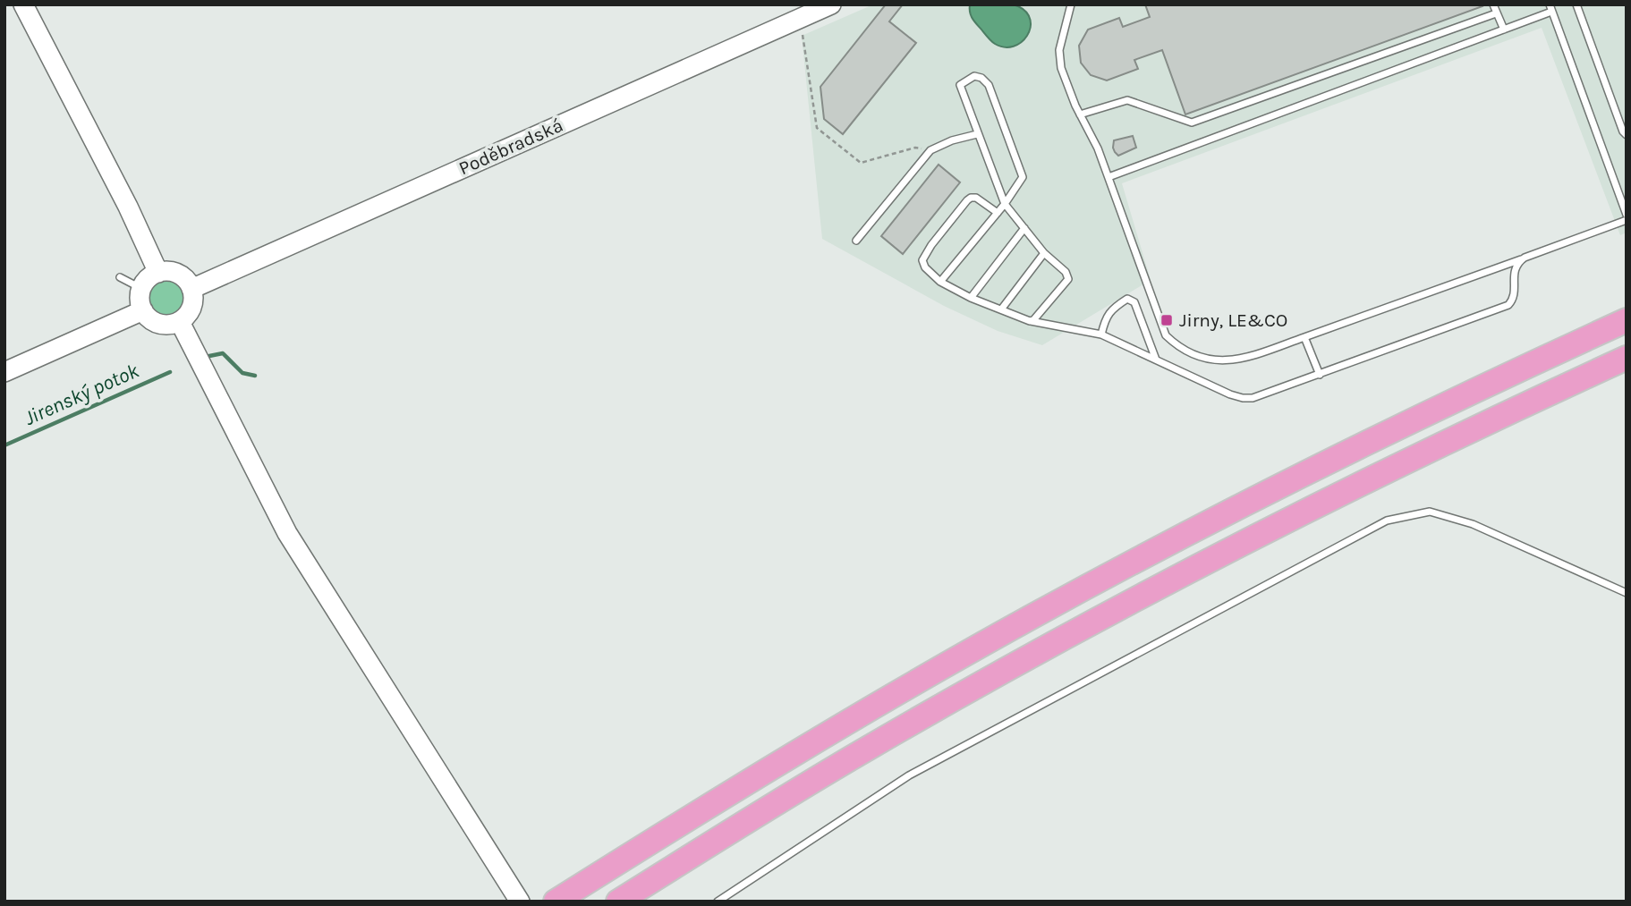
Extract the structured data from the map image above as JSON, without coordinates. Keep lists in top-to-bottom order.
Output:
{
  "streets": {
    "main road": ["Poděbradská"]
  },
  "water": ["Jirenský potok"],
  "places": {
    "transit": ["Jirny, LE&CO"]
  }
}
